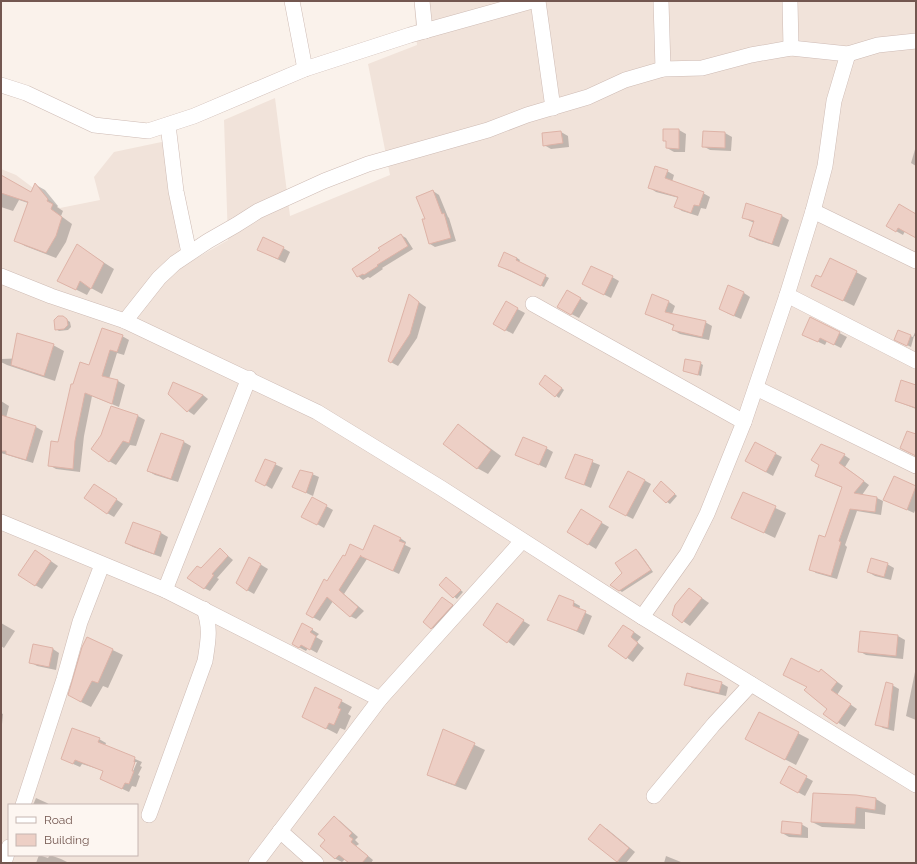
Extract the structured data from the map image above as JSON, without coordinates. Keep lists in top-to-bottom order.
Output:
{
  "legend": ["Road", "Building"]
}
